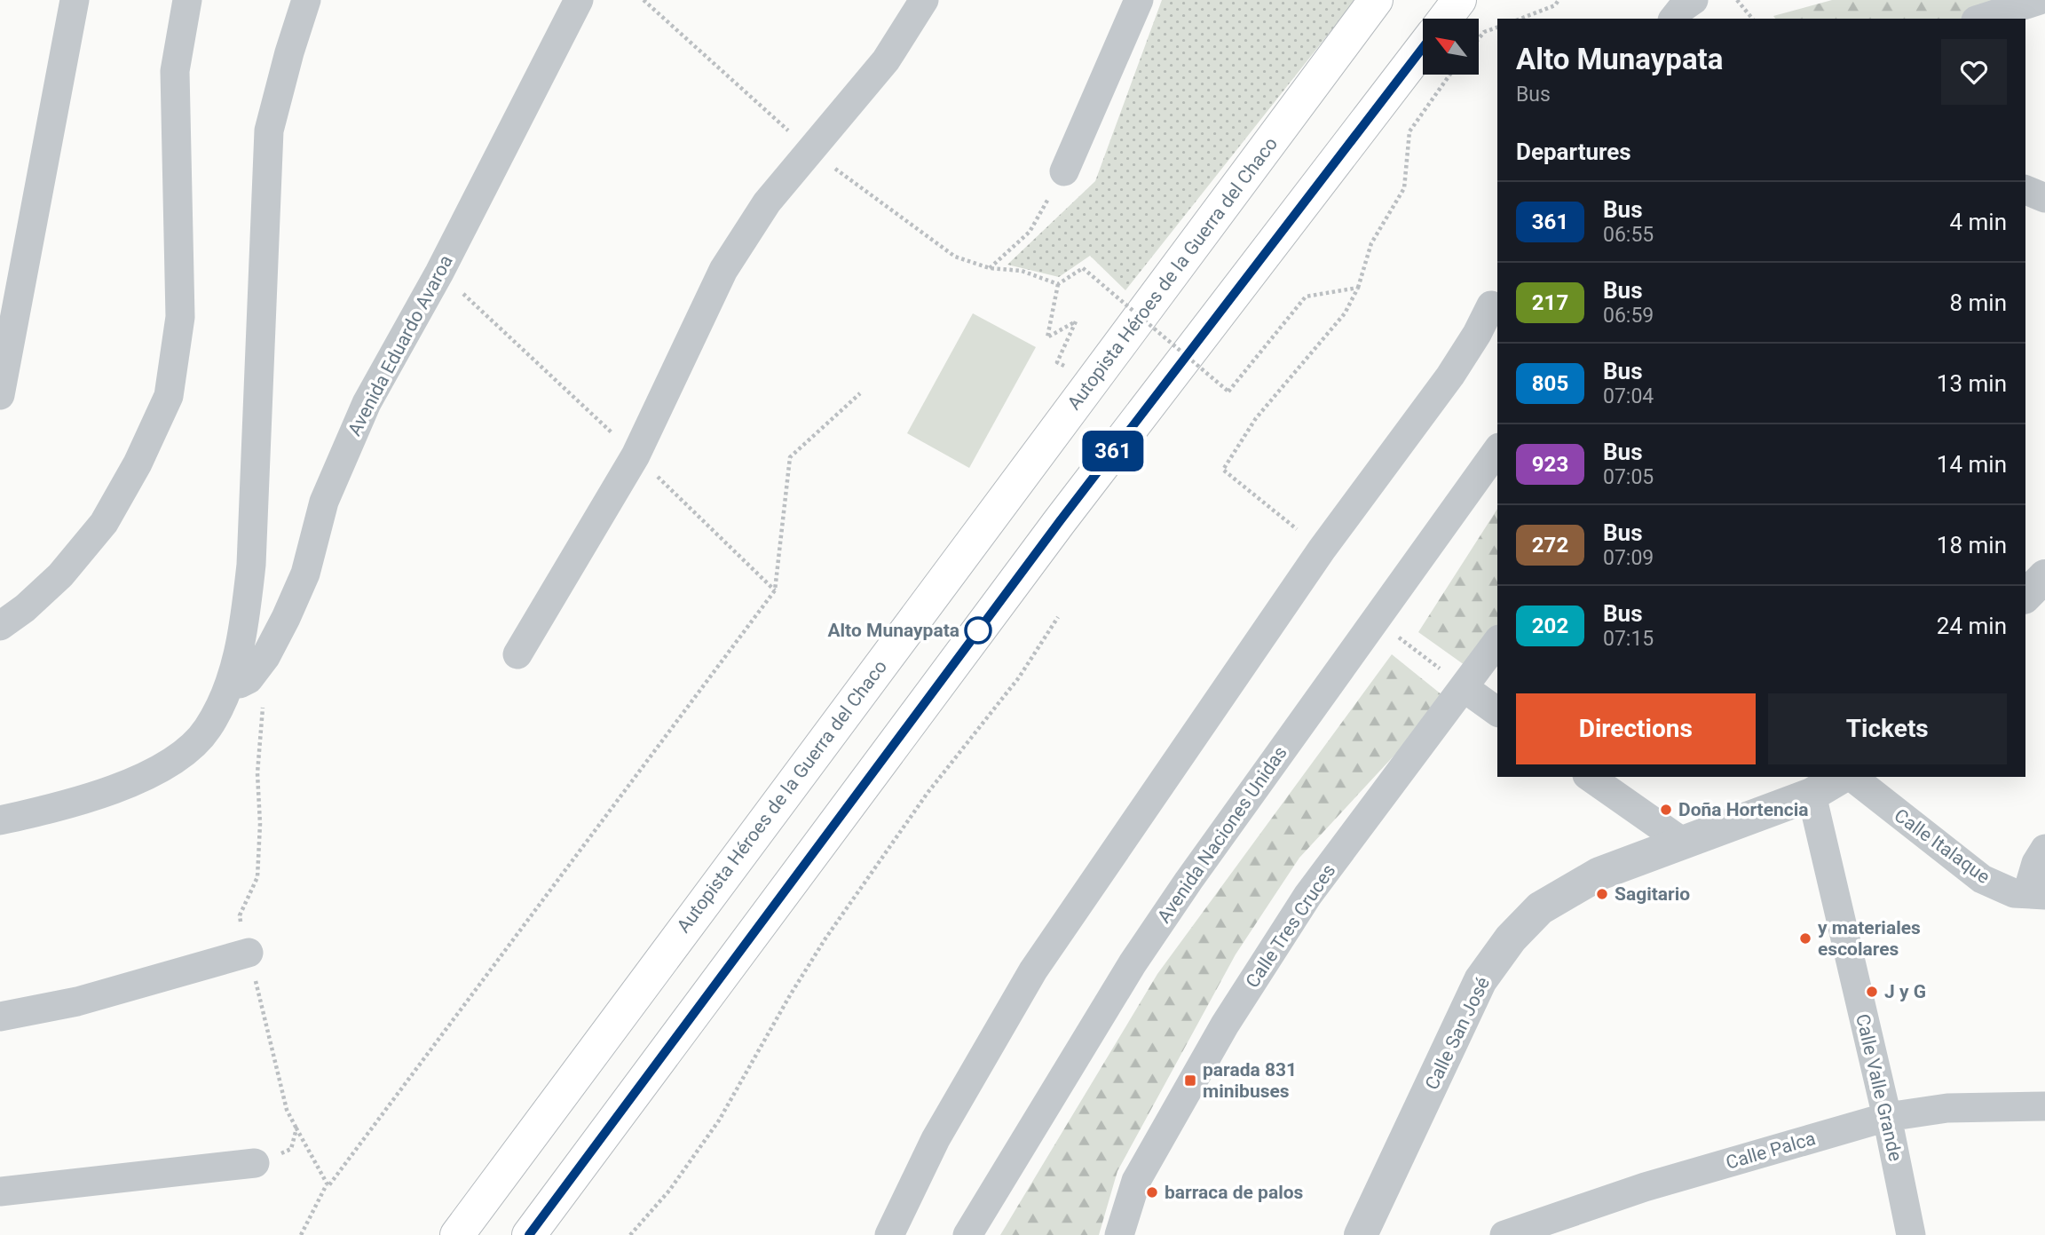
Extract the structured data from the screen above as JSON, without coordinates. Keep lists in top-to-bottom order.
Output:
{
  "streets": {
    "highway": ["Autopista Héroes de la Guerra del Chaco"],
    "street": [
      "Avenida Eduardo Avaroa",
      "Avenida Naciones Unidas",
      "Calle Italaque",
      "Calle Tres Cruces",
      "Calle San José",
      "Calle Valle Grande",
      "Calle Palca"
    ]
  },
  "crossings": [
    ["Calle San José", "Calle Valle Grande"],
    ["Calle Valle Grande", "Calle Palca"]
  ],
  "places": {
    "other": [
      "Alto Munaypata",
      "Doña Hortencia",
      "Sagitario",
      "y materiales escolares",
      "J y G",
      "barraca de palos"
    ],
    "transit": ["parada 831 minibuses"]
  },
  "lines": ["bus line 361"],
  "north": "top left",
  "page": {
    "on_map": "361",
    "heading": [
      ["Alto Munaypata", "Bus"],
      "Departures"
    ],
    "list": [
      {
        "mark": "361",
        "name": "Bus",
        "note": "06:55",
        "value": "4 min"
      },
      {
        "mark": "217",
        "name": "Bus",
        "note": "06:59",
        "value": "8 min"
      },
      {
        "mark": "805",
        "name": "Bus",
        "note": "07:04",
        "value": "13 min"
      },
      {
        "mark": "923",
        "name": "Bus",
        "note": "07:05",
        "value": "14 min"
      },
      {
        "mark": "272",
        "name": "Bus",
        "note": "07:09",
        "value": "18 min"
      },
      {
        "mark": "202",
        "name": "Bus",
        "note": "07:15",
        "value": "24 min"
      }
    ],
    "buttons": ["Directions", "Tickets"]
  }
}
